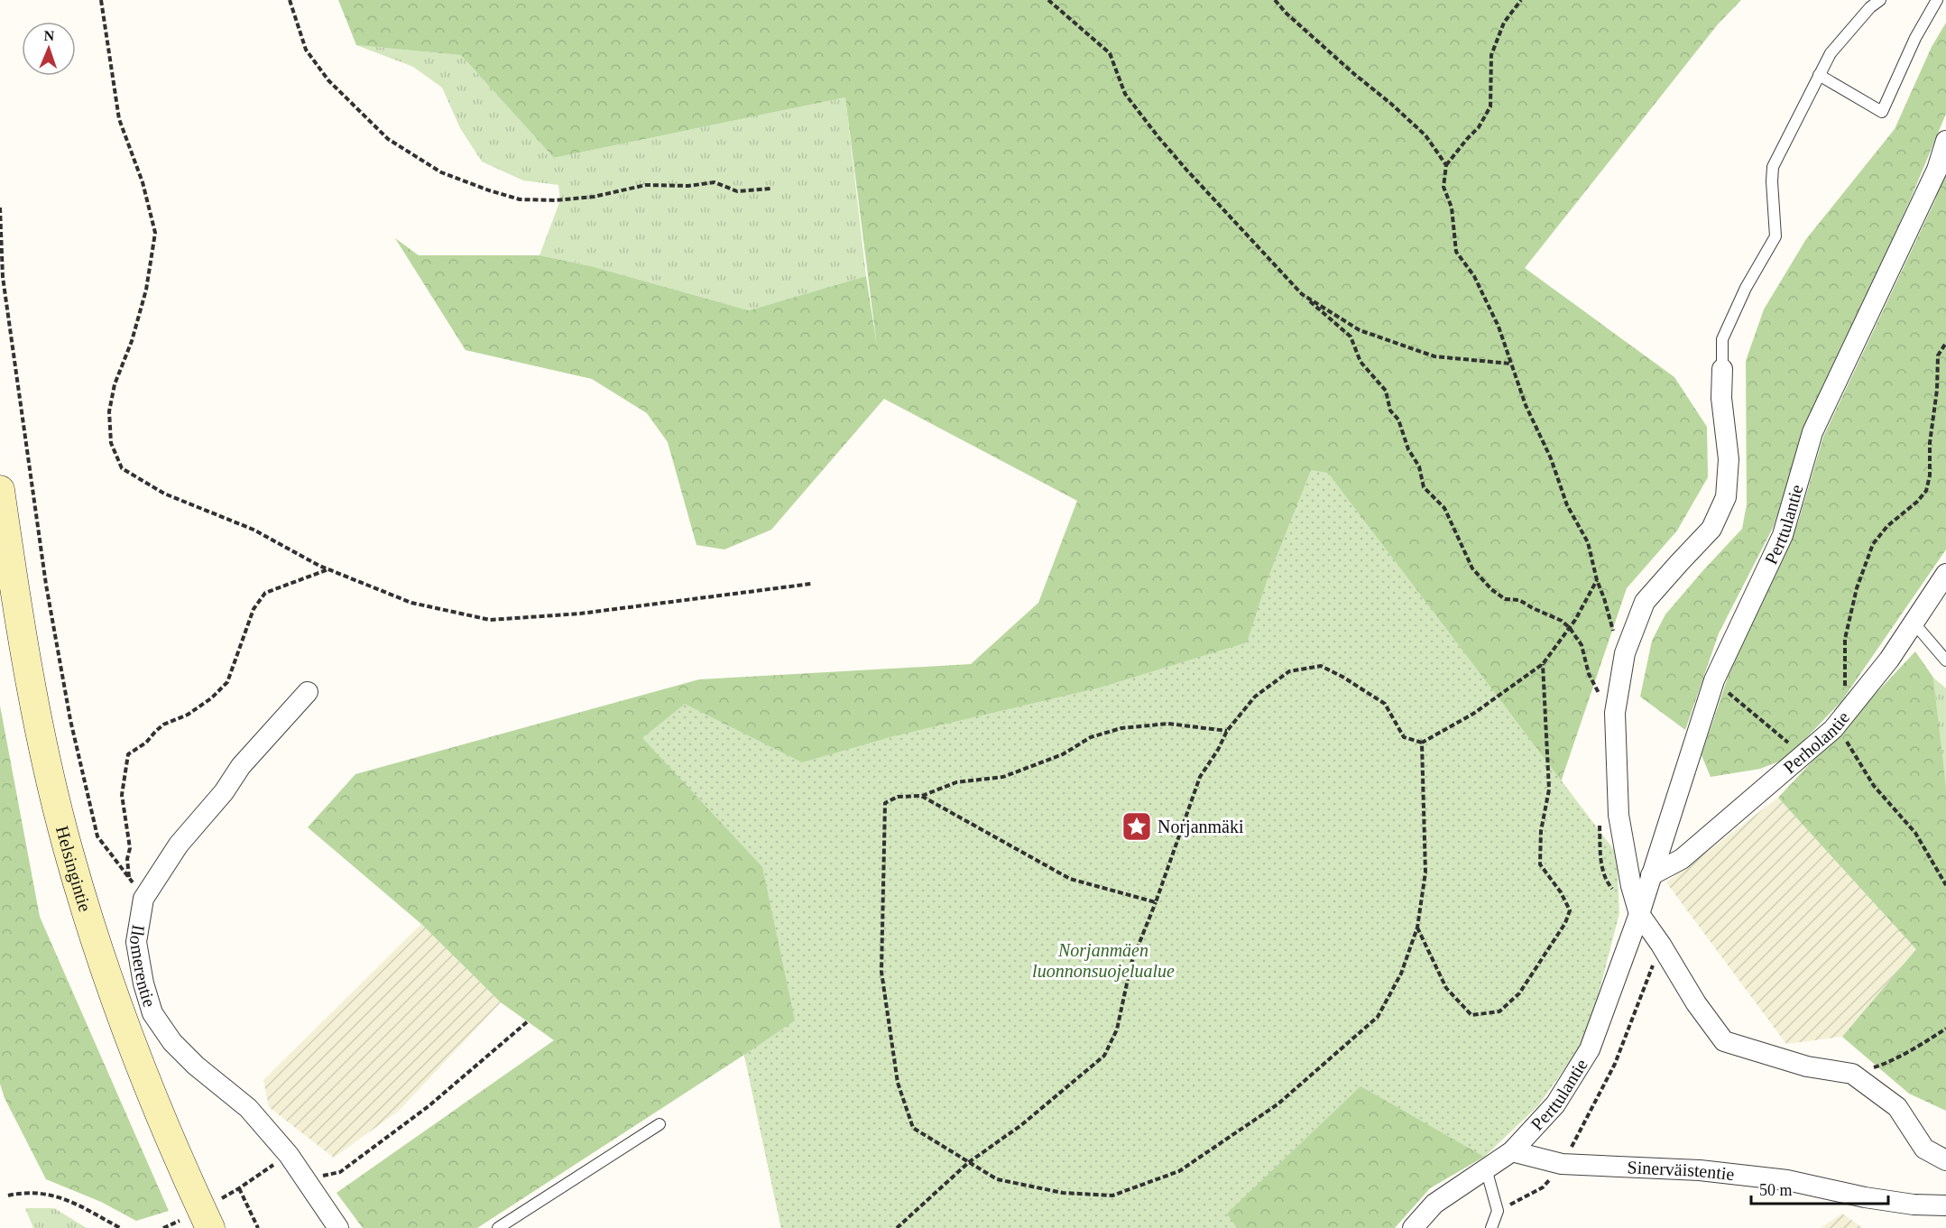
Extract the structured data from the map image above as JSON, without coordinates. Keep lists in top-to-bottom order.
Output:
{
  "streets": {
    "main road": ["Helsingintie"],
    "street": [
      "Perttulantie",
      "Perholantie",
      "Ilomerentie",
      "Sinerväistentie"
    ]
  },
  "crossings": [
    ["Perttulantie", "Perholantie"],
    ["Perttulantie", "Sinerväistentie"]
  ],
  "parks": ["Norjanmäen luonnonsuojelualue"],
  "places": {
    "place": ["Norjanmäki"]
  },
  "scale_bar": "50 m",
  "north": "top"
}
